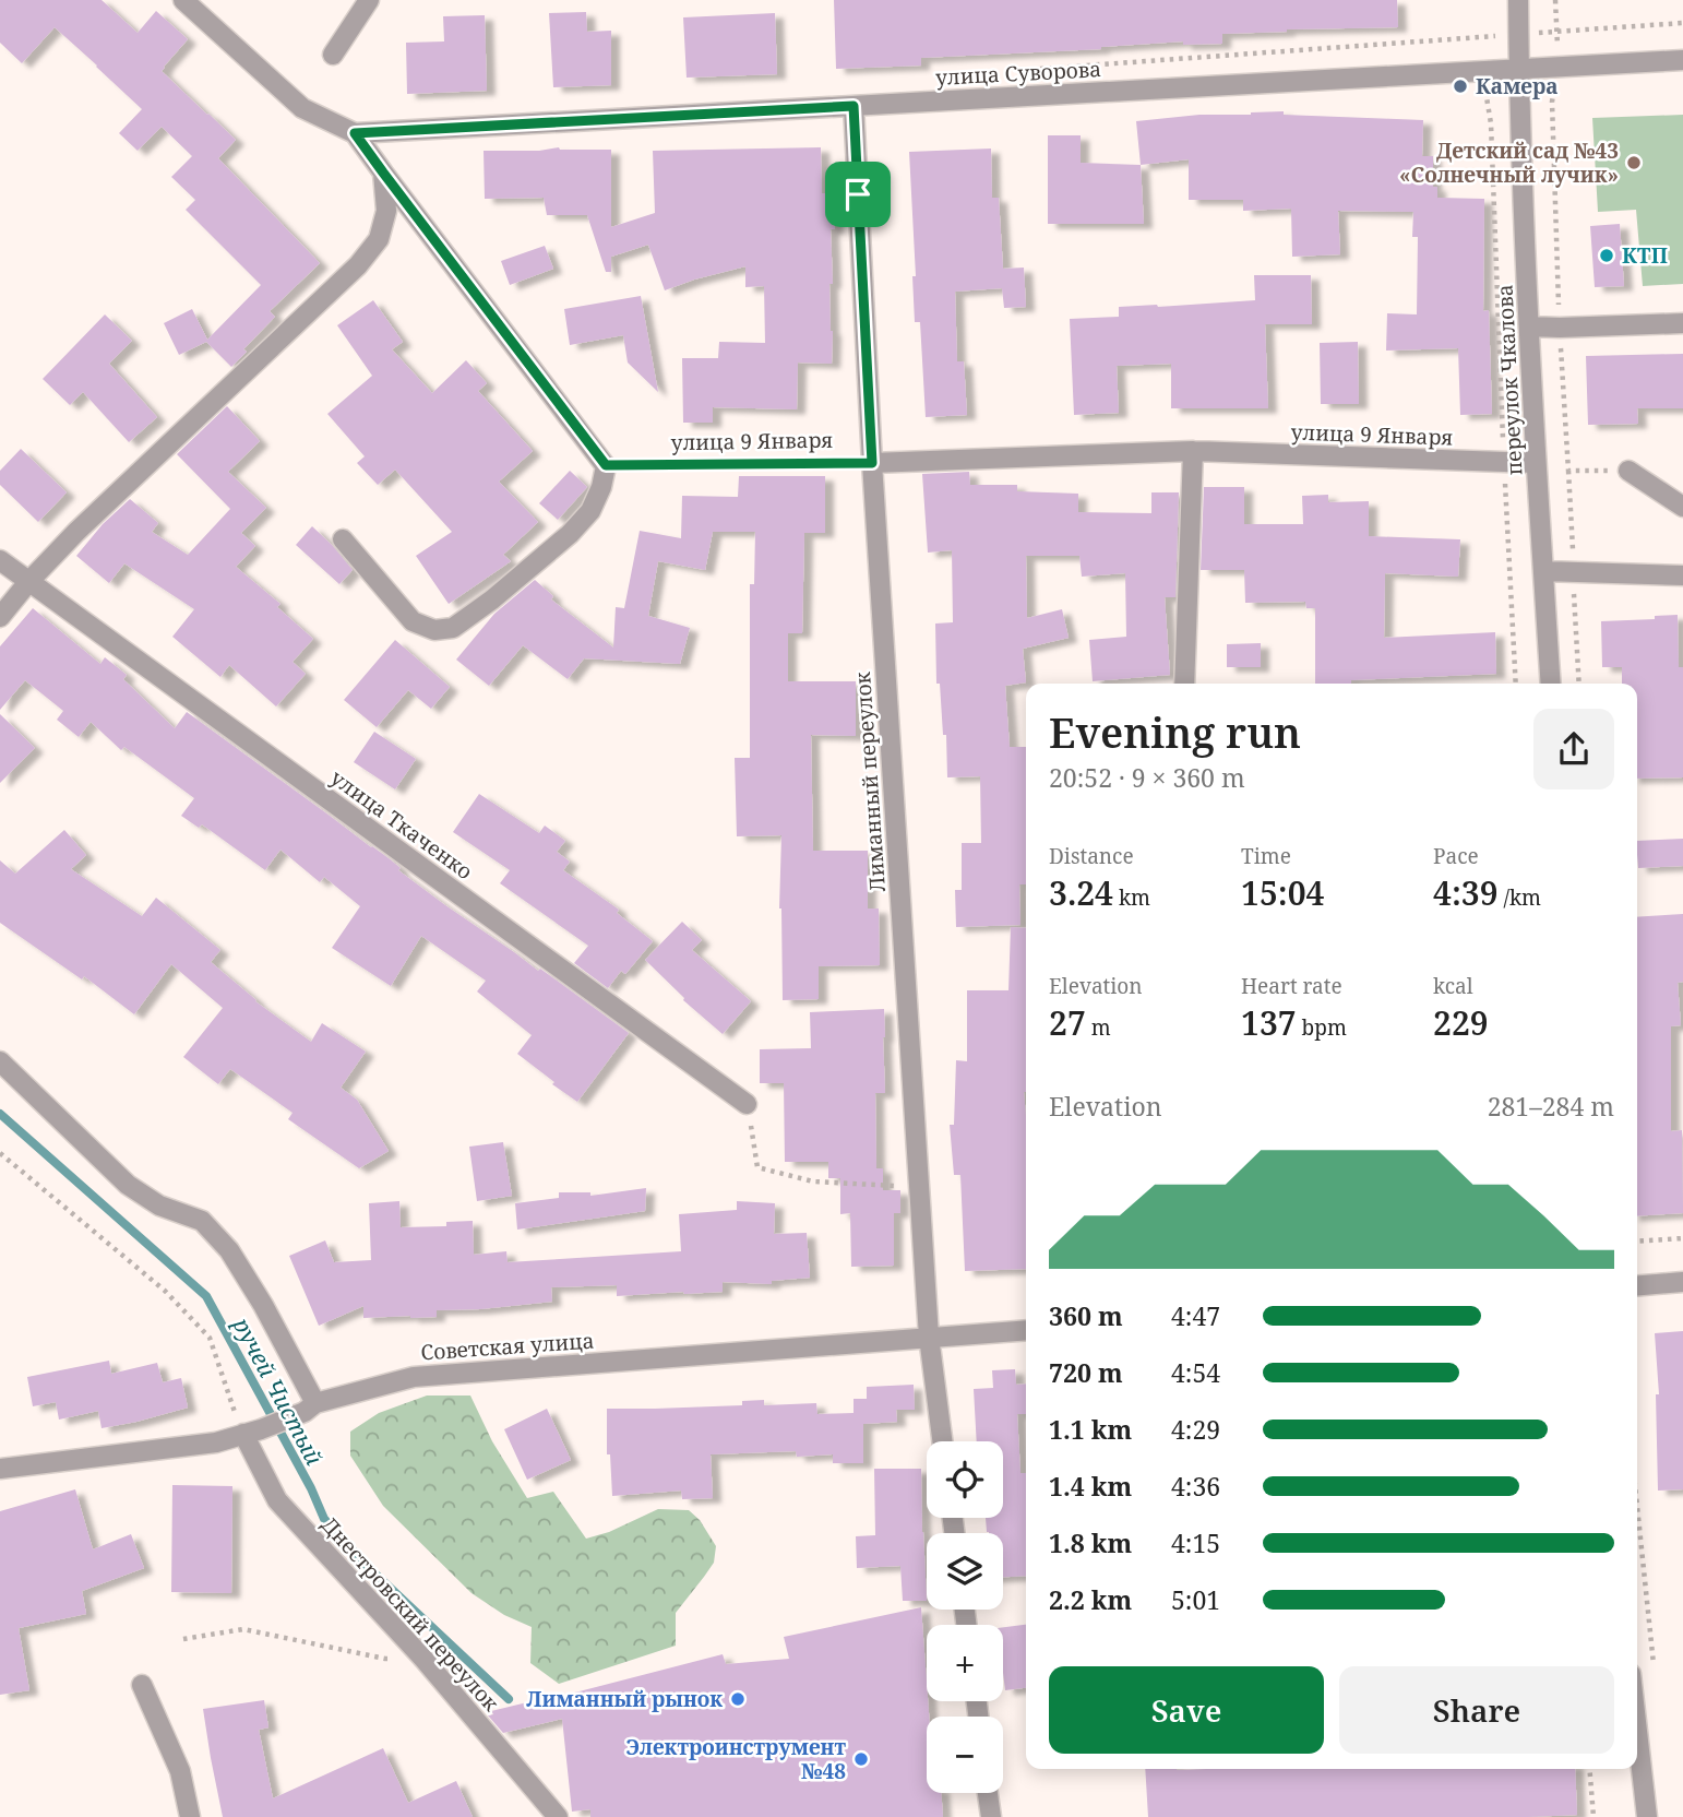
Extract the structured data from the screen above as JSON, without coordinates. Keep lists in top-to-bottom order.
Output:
{
  "streets": {
    "street": [
      "улица Суворова",
      "переулок Чкалова",
      "улица 9 Января",
      "Лиманный переулок",
      "улица Ткаченко",
      "Советская улица",
      "Днестровский переулок"
    ]
  },
  "crossings": [
    ["улица Суворова", "переулок Чкалова"],
    ["улица Суворова", "Лиманный переулок"],
    ["переулок Чкалова", "улица 9 Января"],
    ["улица 9 Января", "Лиманный переулок"],
    ["Лиманный переулок", "Советская улица"],
    ["Советская улица", "Днестровский переулок"]
  ],
  "water": ["ручей Чистый"],
  "places": [
    "Камера",
    "Детский сад №43 «Солнечный лучик»",
    "КТП",
    "Лиманный рынок",
    "Электроинструмент №48"
  ],
  "page": {
    "heading": ["Evening run", "20:52 · 9 × 360 m"],
    "stats": [
      ["Distance", "3.24 km"],
      ["Time", "15:04"],
      ["Pace", "4:39 /km"],
      ["Elevation", "27 m"],
      ["Heart rate", "137 bpm"],
      ["kcal", "229"]
    ],
    "chart": ["Elevation", "281–284 m"],
    "list": [
      {
        "name": "360 m",
        "note": "4:47"
      },
      {
        "name": "720 m",
        "note": "4:54"
      },
      {
        "name": "1.1 km",
        "note": "4:29"
      },
      {
        "name": "1.4 km",
        "note": "4:36"
      },
      {
        "name": "1.8 km",
        "note": "4:15"
      },
      {
        "name": "2.2 km",
        "note": "5:01"
      }
    ],
    "map_buttons": ["+", "−"],
    "buttons": ["Save", "Share"]
  }
}
